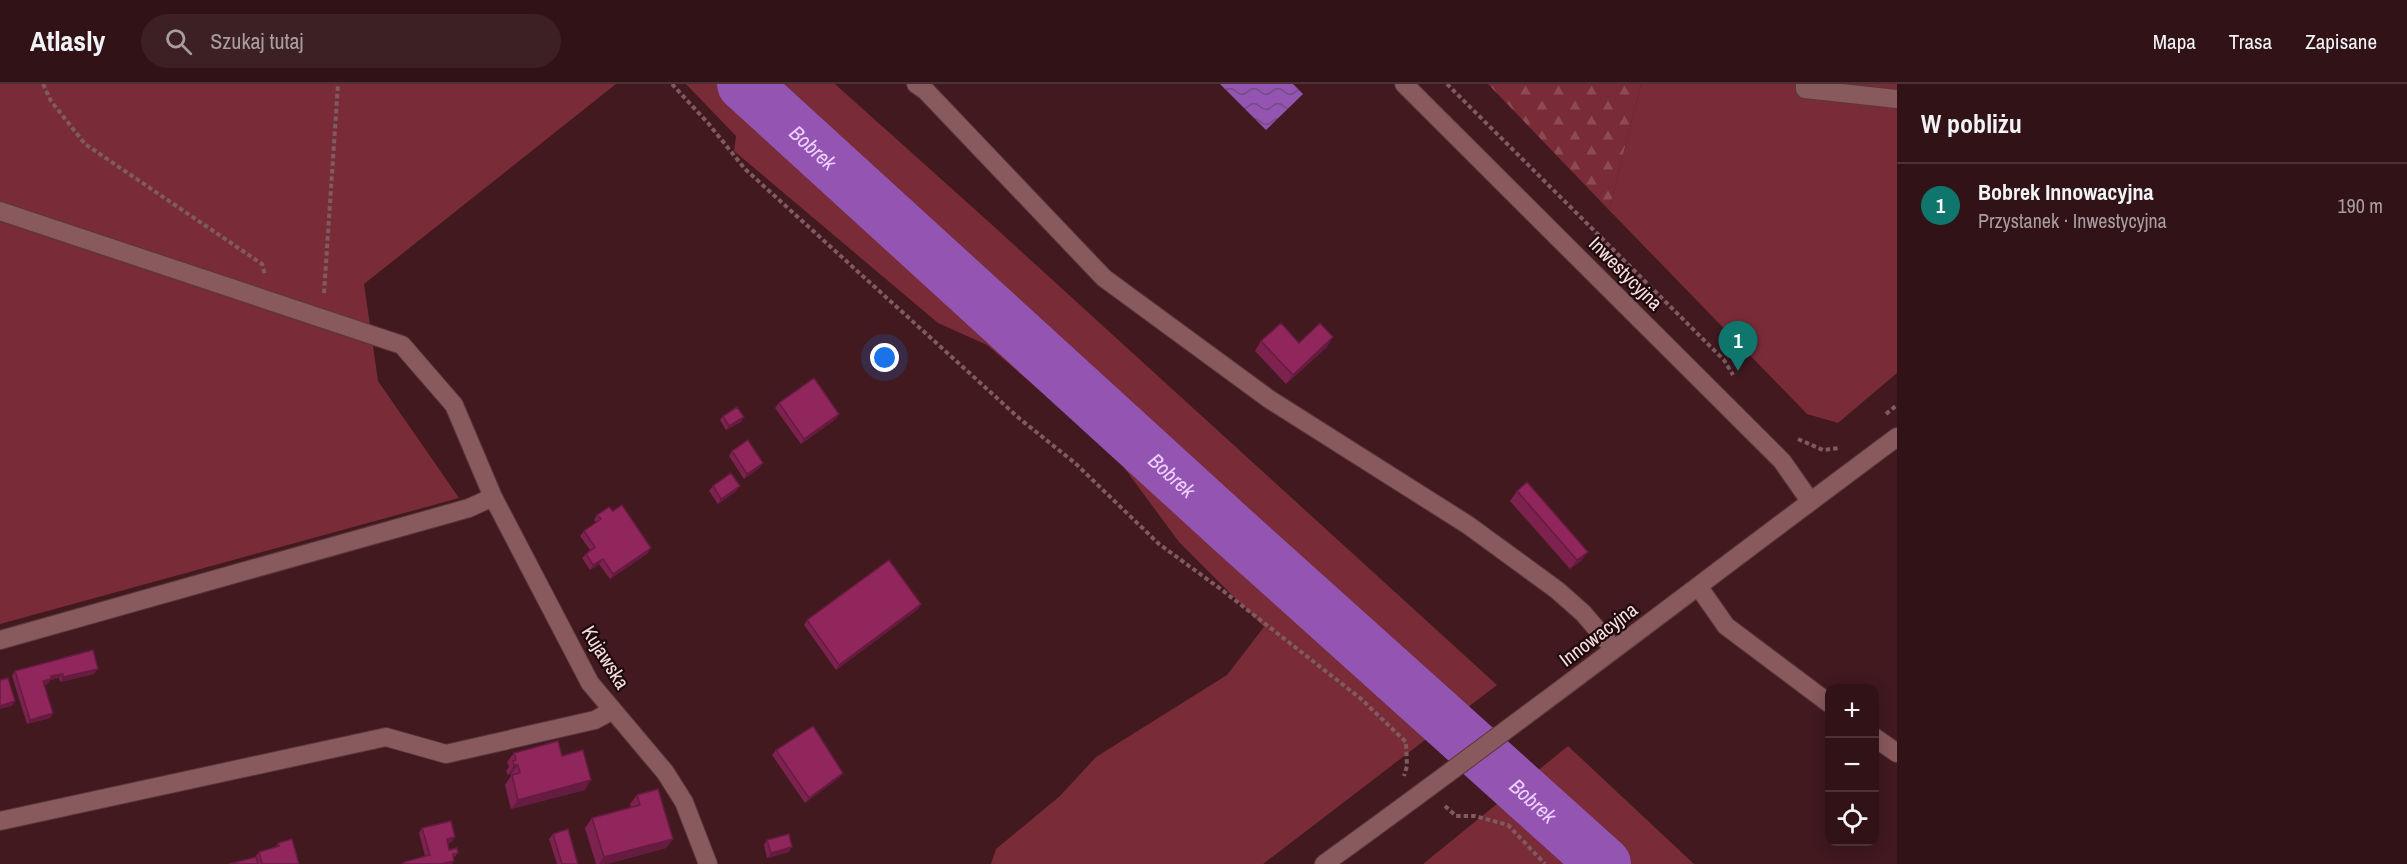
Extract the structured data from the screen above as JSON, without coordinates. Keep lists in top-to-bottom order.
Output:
{
  "streets": {
    "street": ["Inwestycyjna", "Innowacyjna", "Kujawska"]
  },
  "crossings": [
    ["Inwestycyjna", "Innowacyjna"]
  ],
  "water": ["Bobrek"],
  "page": {
    "header": "Atlasly",
    "search": "Szukaj tutaj",
    "nav": ["Mapa", "Trasa", "Zapisane"],
    "heading": "W pobliżu",
    "list": [
      {
        "mark": "1",
        "name": "Bobrek Innowacyjna",
        "note": "Przystanek · Inwestycyjna",
        "value": "190 m"
      }
    ],
    "pins": "1",
    "map_buttons": ["+", "−"]
  }
}
